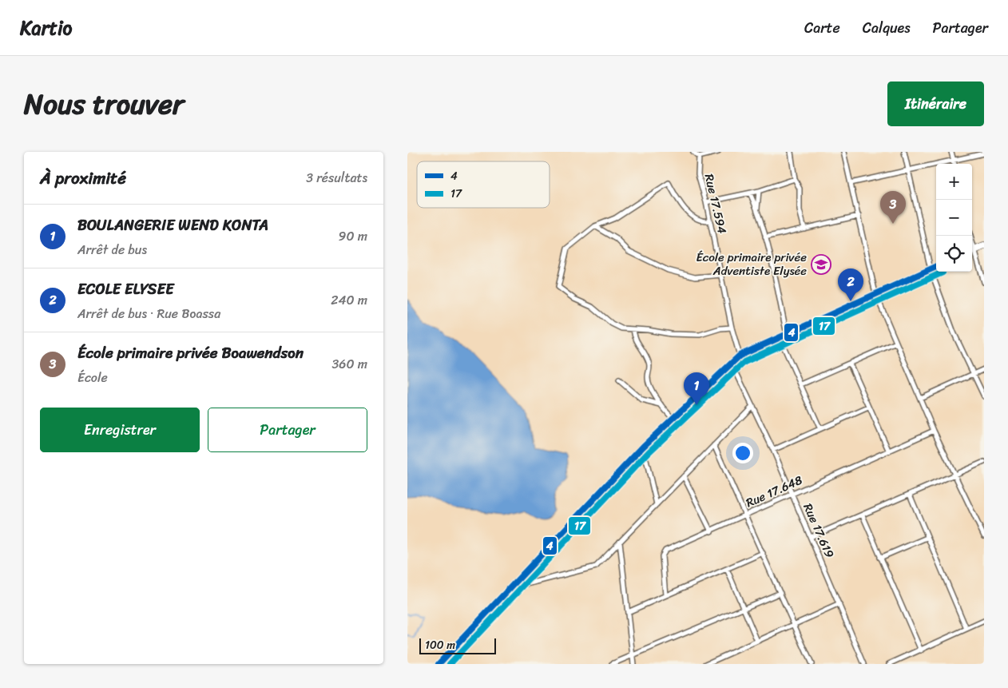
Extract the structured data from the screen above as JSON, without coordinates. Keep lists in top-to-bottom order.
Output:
{
  "streets": {
    "street": ["Rue 17.594", "Rue 17.648", "Rue 17.619"]
  },
  "crossings": [
    ["Rue 17.648", "Rue 17.619"]
  ],
  "places": {
    "school or university": ["École primaire privée Adventiste Elysée"]
  },
  "lines": ["transit line 4", "transit line 17"],
  "legend": ["4", "17"],
  "scale_bar": "100 m",
  "page": {
    "header": "Kartio",
    "nav": ["Carte", "Calques", "Partager"],
    "title": "Nous trouver",
    "buttons": [
      "Itinéraire",
      ["Enregistrer", "Partager"]
    ],
    "heading": ["À proximité", "3 résultats"],
    "map_buttons": ["+", "−"],
    "pins": ["3", "2", "1"],
    "list": [
      {
        "mark": "1",
        "name": "BOULANGERIE WEND KONTA",
        "note": "Arrêt de bus",
        "value": "90 m"
      },
      {
        "mark": "2",
        "name": "ECOLE ELYSEE",
        "note": "Arrêt de bus · Rue Boassa",
        "value": "240 m"
      },
      {
        "mark": "3",
        "name": "École primaire privée Boawendson",
        "note": "École",
        "value": "360 m"
      }
    ],
    "scale": "100 m"
  }
}
